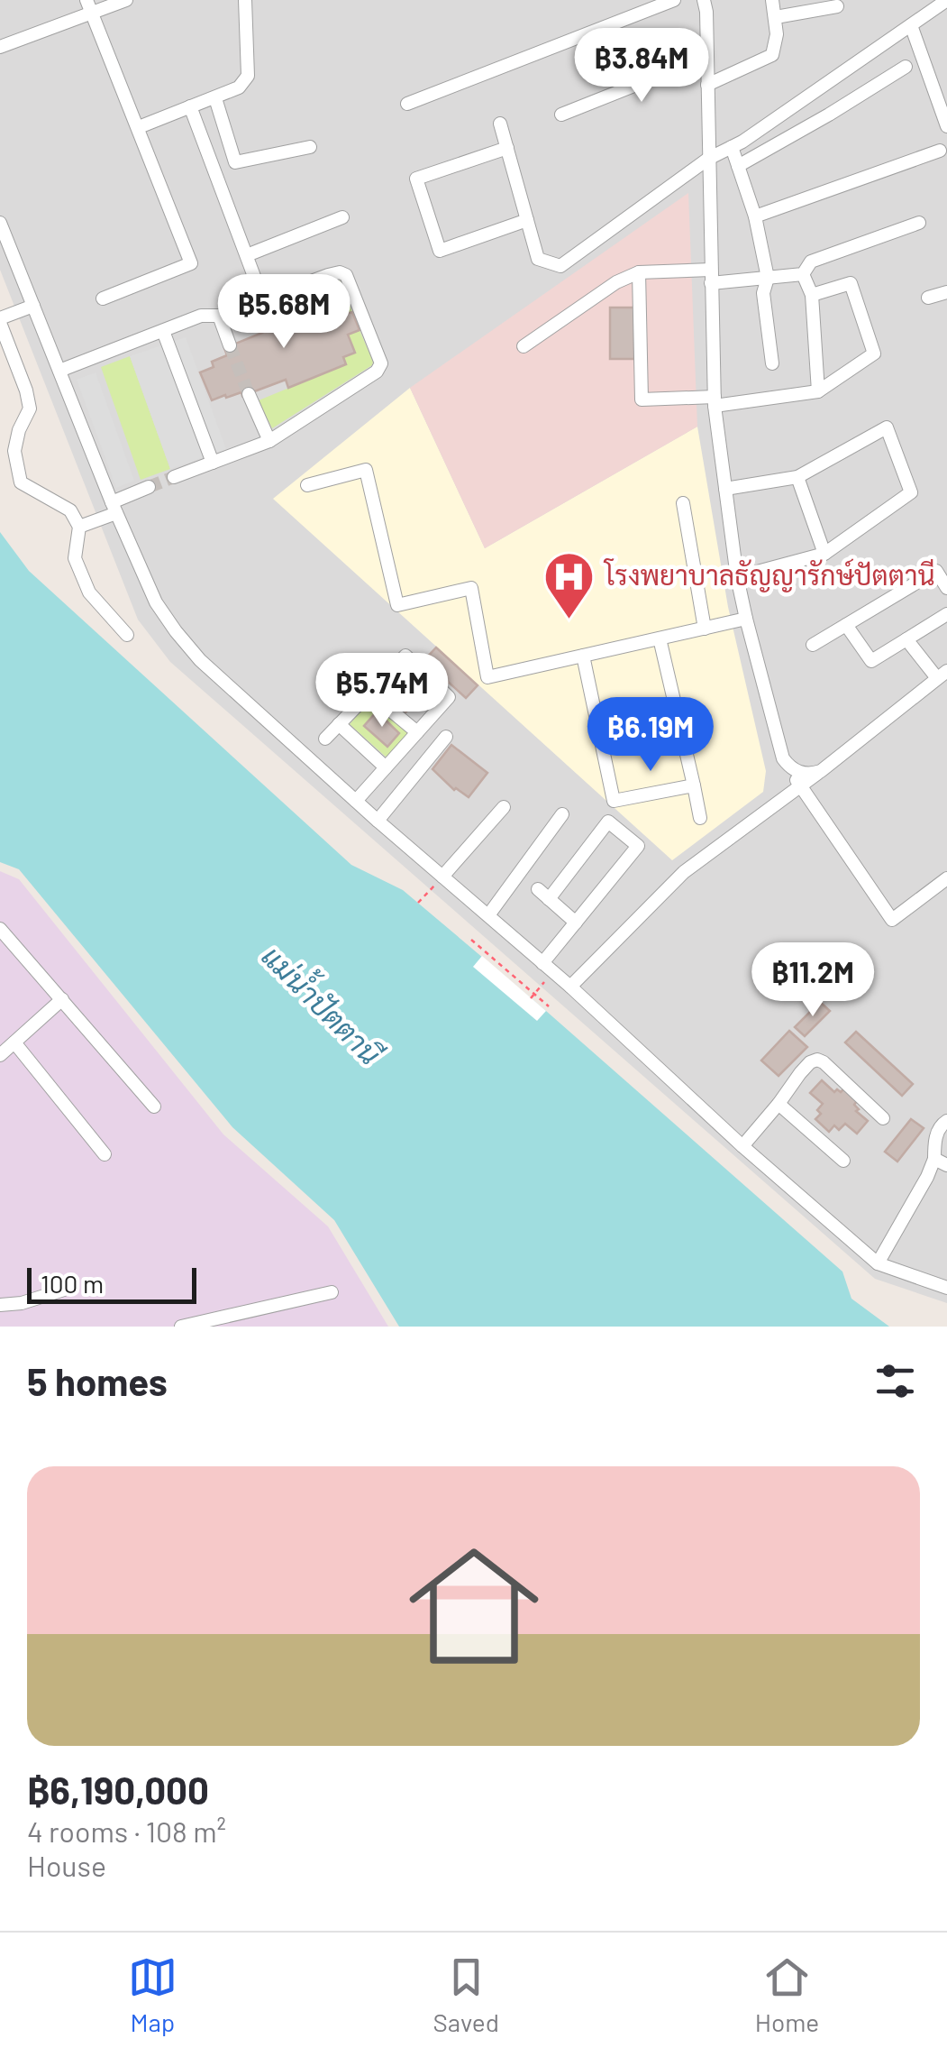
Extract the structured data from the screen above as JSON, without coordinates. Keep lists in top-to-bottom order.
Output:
{
  "water": ["แม่น้ำปัตตานี"],
  "places": {
    "hospital": ["โรงพยาบาลธัญญารักษ์ปัตตานี"]
  },
  "scale_bar": "100 m",
  "page": {
    "price": [
      "฿3.84M",
      "฿5.68M",
      "฿5.74M",
      "฿6.19M",
      "฿11.2M"
    ],
    "scale": "100 m",
    "heading": "5 homes",
    "list": [
      {
        "name": "฿6,190,000",
        "note": "4 rooms · 108 m² · House"
      }
    ],
    "tabs": ["Map", "Saved", "Home"]
  }
}
